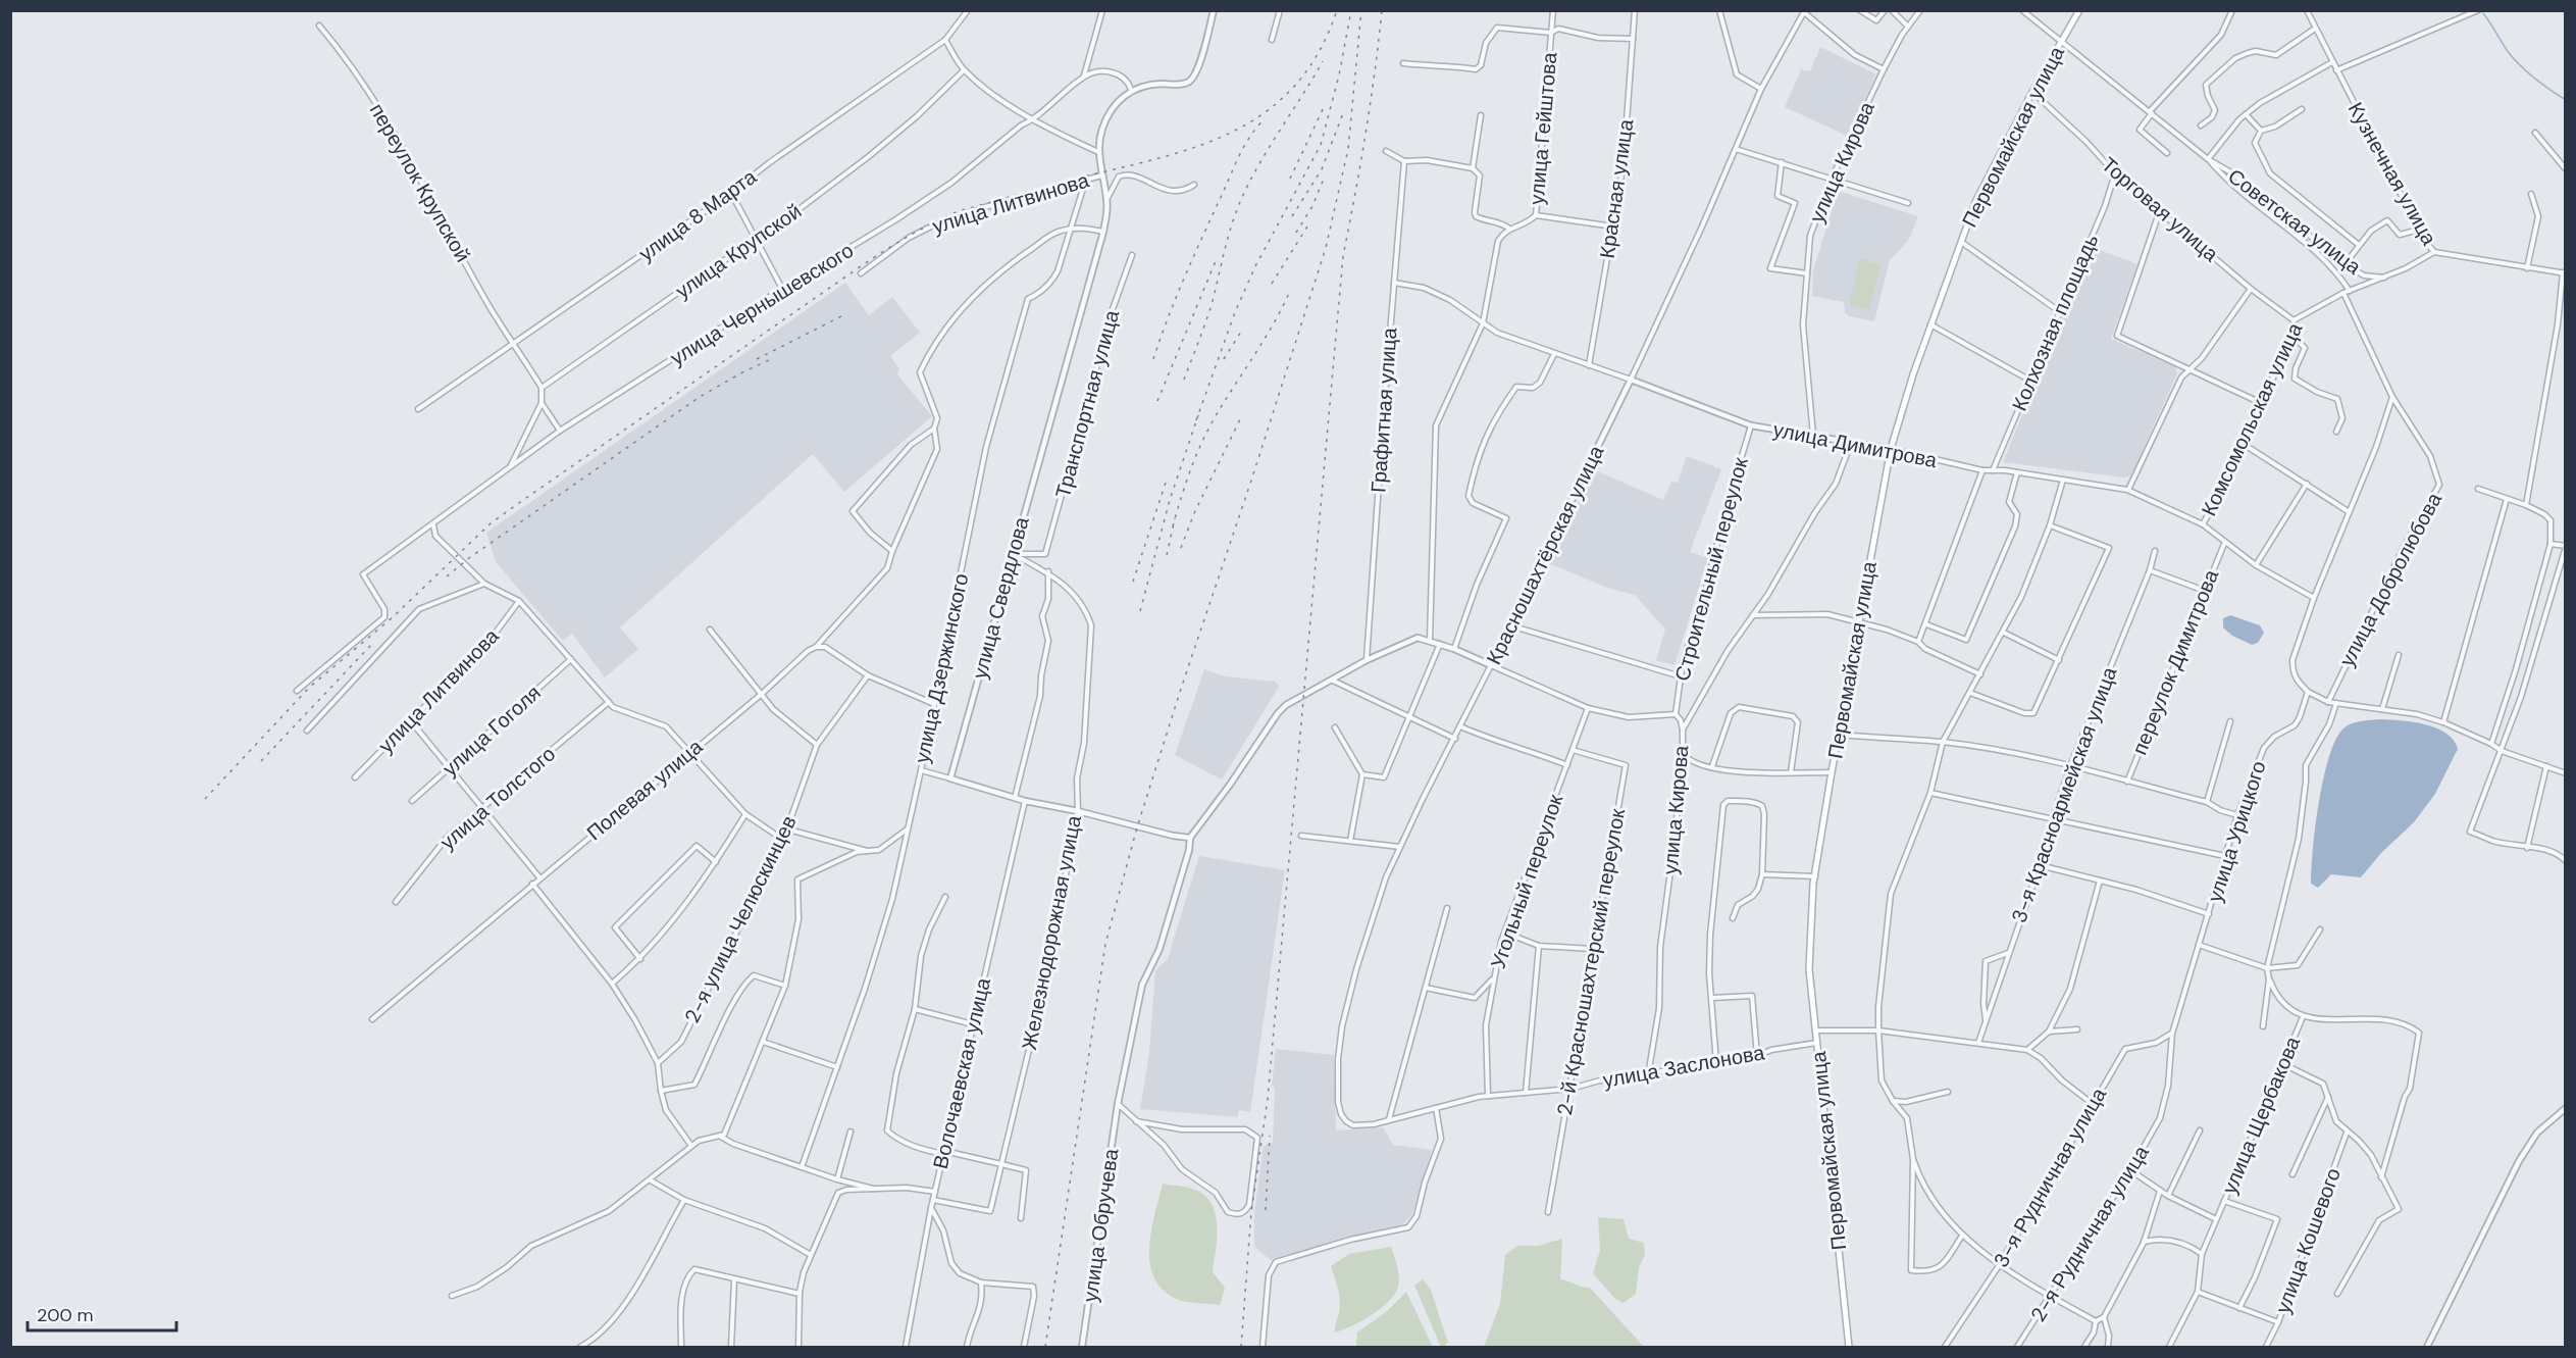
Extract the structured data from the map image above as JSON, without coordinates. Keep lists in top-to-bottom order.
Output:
{
  "streets": {
    "main road": ["Первомайская улица"],
    "street": [
      "улица Гейштова",
      "улица Кирова",
      "Кузнечная улица",
      "переулок Крупской",
      "Красная улица",
      "улица Литвинова",
      "Торговая улица",
      "улица 8 Марта",
      "Советская улица",
      "улица Крупской",
      "улица Чернышевского",
      "Колхозная площадь",
      "Транспортная улица",
      "Графитная улица",
      "Комсомольская улица",
      "улица Димитрова",
      "Красношахтёрская улица",
      "Строительный переулок",
      "улица Добролюбова",
      "улица Свердлова",
      "переулок Димитрова",
      "улица Дзержинского",
      "улица Гоголя",
      "Полевая улица",
      "3-я Красноармейская улица",
      "улица Толстого",
      "улица Урицкого",
      "Угольный переулок",
      "2-я улица Челюскинцев",
      "Железнодорожная улица",
      "2-й Красношахтерский переулок",
      "улица Заслонова",
      "Волочаевская улица",
      "улица Щербакова",
      "3-я Рудничная улица",
      "улица Обручева",
      "2-я Рудничная улица",
      "улица Кошевого"
    ]
  },
  "crossings": [
    ["Первомайская улица", "Торговая улица"],
    ["Первомайская улица", "Советская улица"],
    ["Первомайская улица", "улица Димитрова"],
    ["Первомайская улица", "улица Заслонова"],
    ["улица Кирова", "улица Димитрова"],
    ["улица Кирова", "улица Заслонова"],
    ["Кузнечная улица", "Комсомольская улица"],
    ["переулок Крупской", "улица 8 Марта"],
    ["Красная улица", "улица Димитрова"],
    ["улица Литвинова", "улица Дзержинского"],
    ["Торговая улица", "Колхозная площадь"],
    ["Торговая улица", "Комсомольская улица"],
    ["Советская улица", "Комсомольская улица"],
    ["Советская улица", "улица Добролюбова"],
    ["Колхозная площадь", "улица Димитрова"],
    ["Транспортная улица", "улица Свердлова"],
    ["Транспортная улица", "Железнодорожная улица"],
    ["Графитная улица", "улица Димитрова"],
    ["Комсомольская улица", "улица Димитрова"],
    ["улица Димитрова", "Красношахтёрская улица"],
    ["улица Димитрова", "Строительный переулок"],
    ["улица Димитрова", "переулок Димитрова"],
    ["Красношахтёрская улица", "улица Заслонова"],
    ["улица Свердлова", "Железнодорожная улица"],
    ["улица Урицкого", "3-я Рудничная улица"],
    ["улица Урицкого", "2-я Рудничная улица"],
    ["Угольный переулок", "2-й Красношахтерский переулок"],
    ["Угольный переулок", "улица Заслонова"],
    ["Железнодорожная улица", "Волочаевская улица"],
    ["2-й Красношахтерский переулок", "улица Заслонова"]
  ],
  "scale_bar": "200 m"
}
